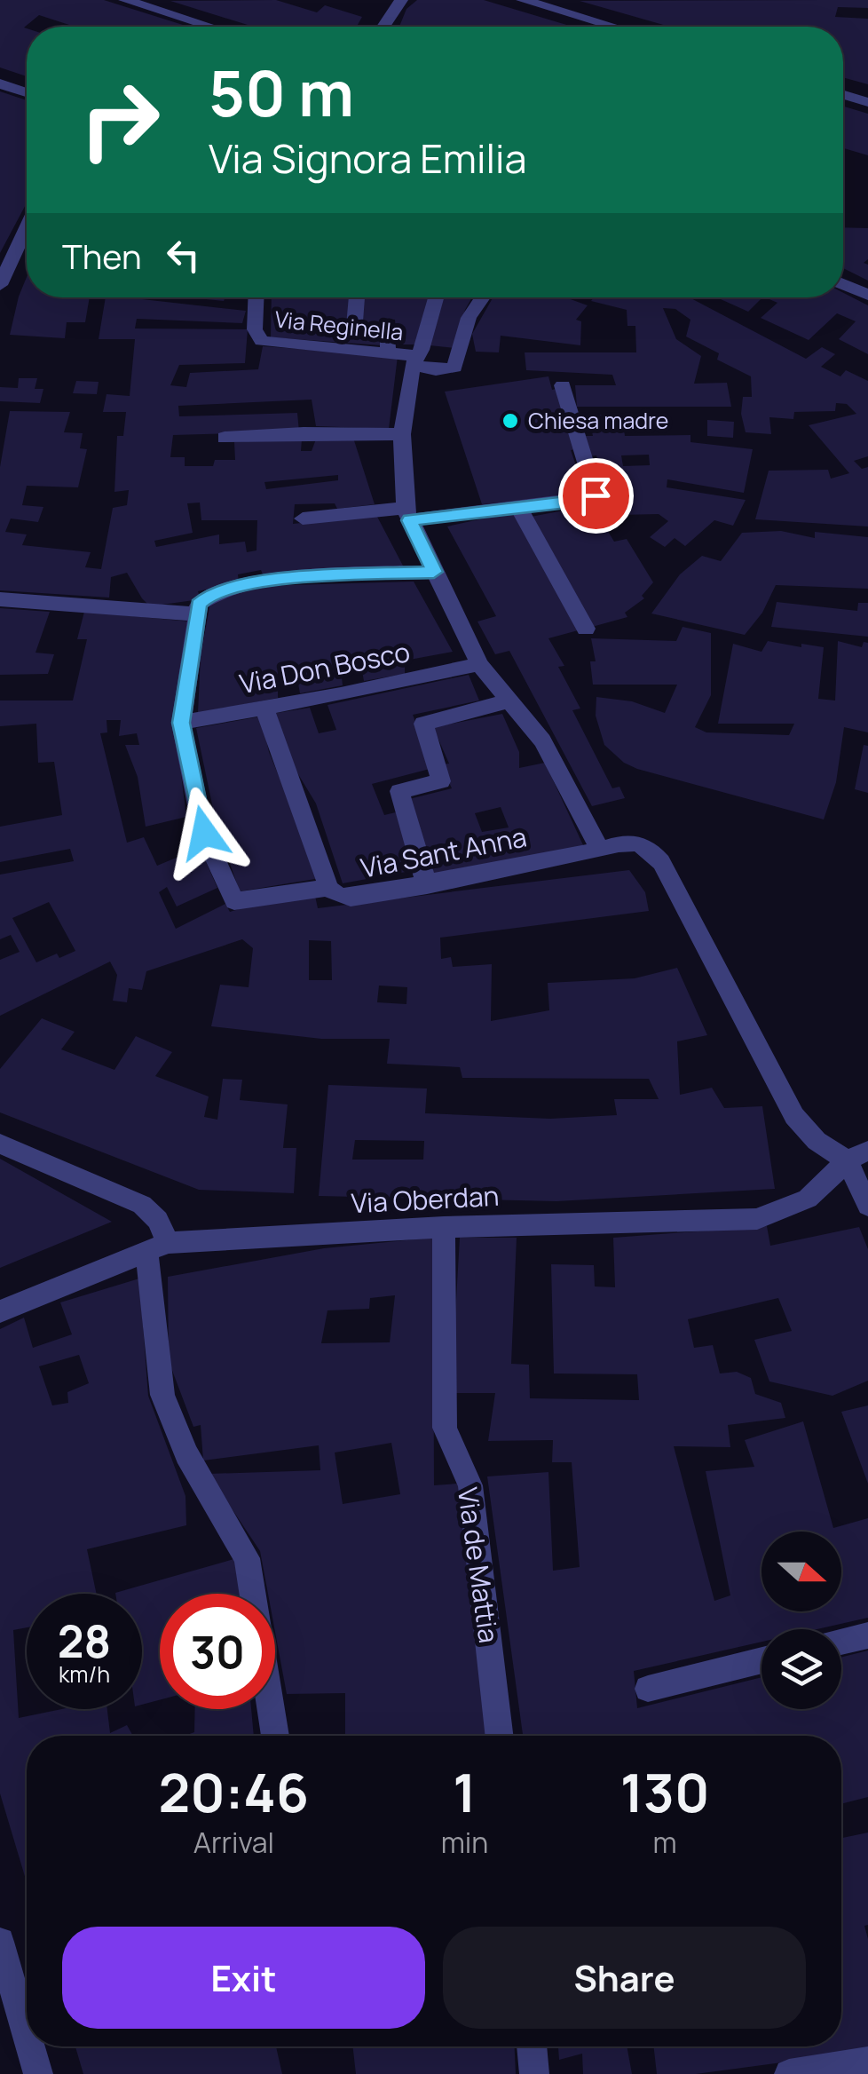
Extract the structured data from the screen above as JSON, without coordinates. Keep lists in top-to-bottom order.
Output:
{
  "streets": {
    "street": [
      "Via Reginella",
      "Via Don Bosco",
      "Via Sant Anna",
      "Via Oberdan",
      "Via de Mattia"
    ]
  },
  "crossings": [
    ["Via Don Bosco", "Via Sant Anna"],
    ["Via Sant Anna", "Via Oberdan"],
    ["Via Oberdan", "Via de Mattia"]
  ],
  "places": ["Chiesa madre"],
  "north": "right",
  "page": {
    "turn": ["50 m", "Via Signora Emilia"],
    "then": "Then",
    "speed": "28 km/h",
    "limit": "30",
    "eta": [
      "20:46",
      "Arrival",
      "1",
      "min",
      "130",
      "m"
    ],
    "buttons": ["Exit", "Share"]
  }
}
